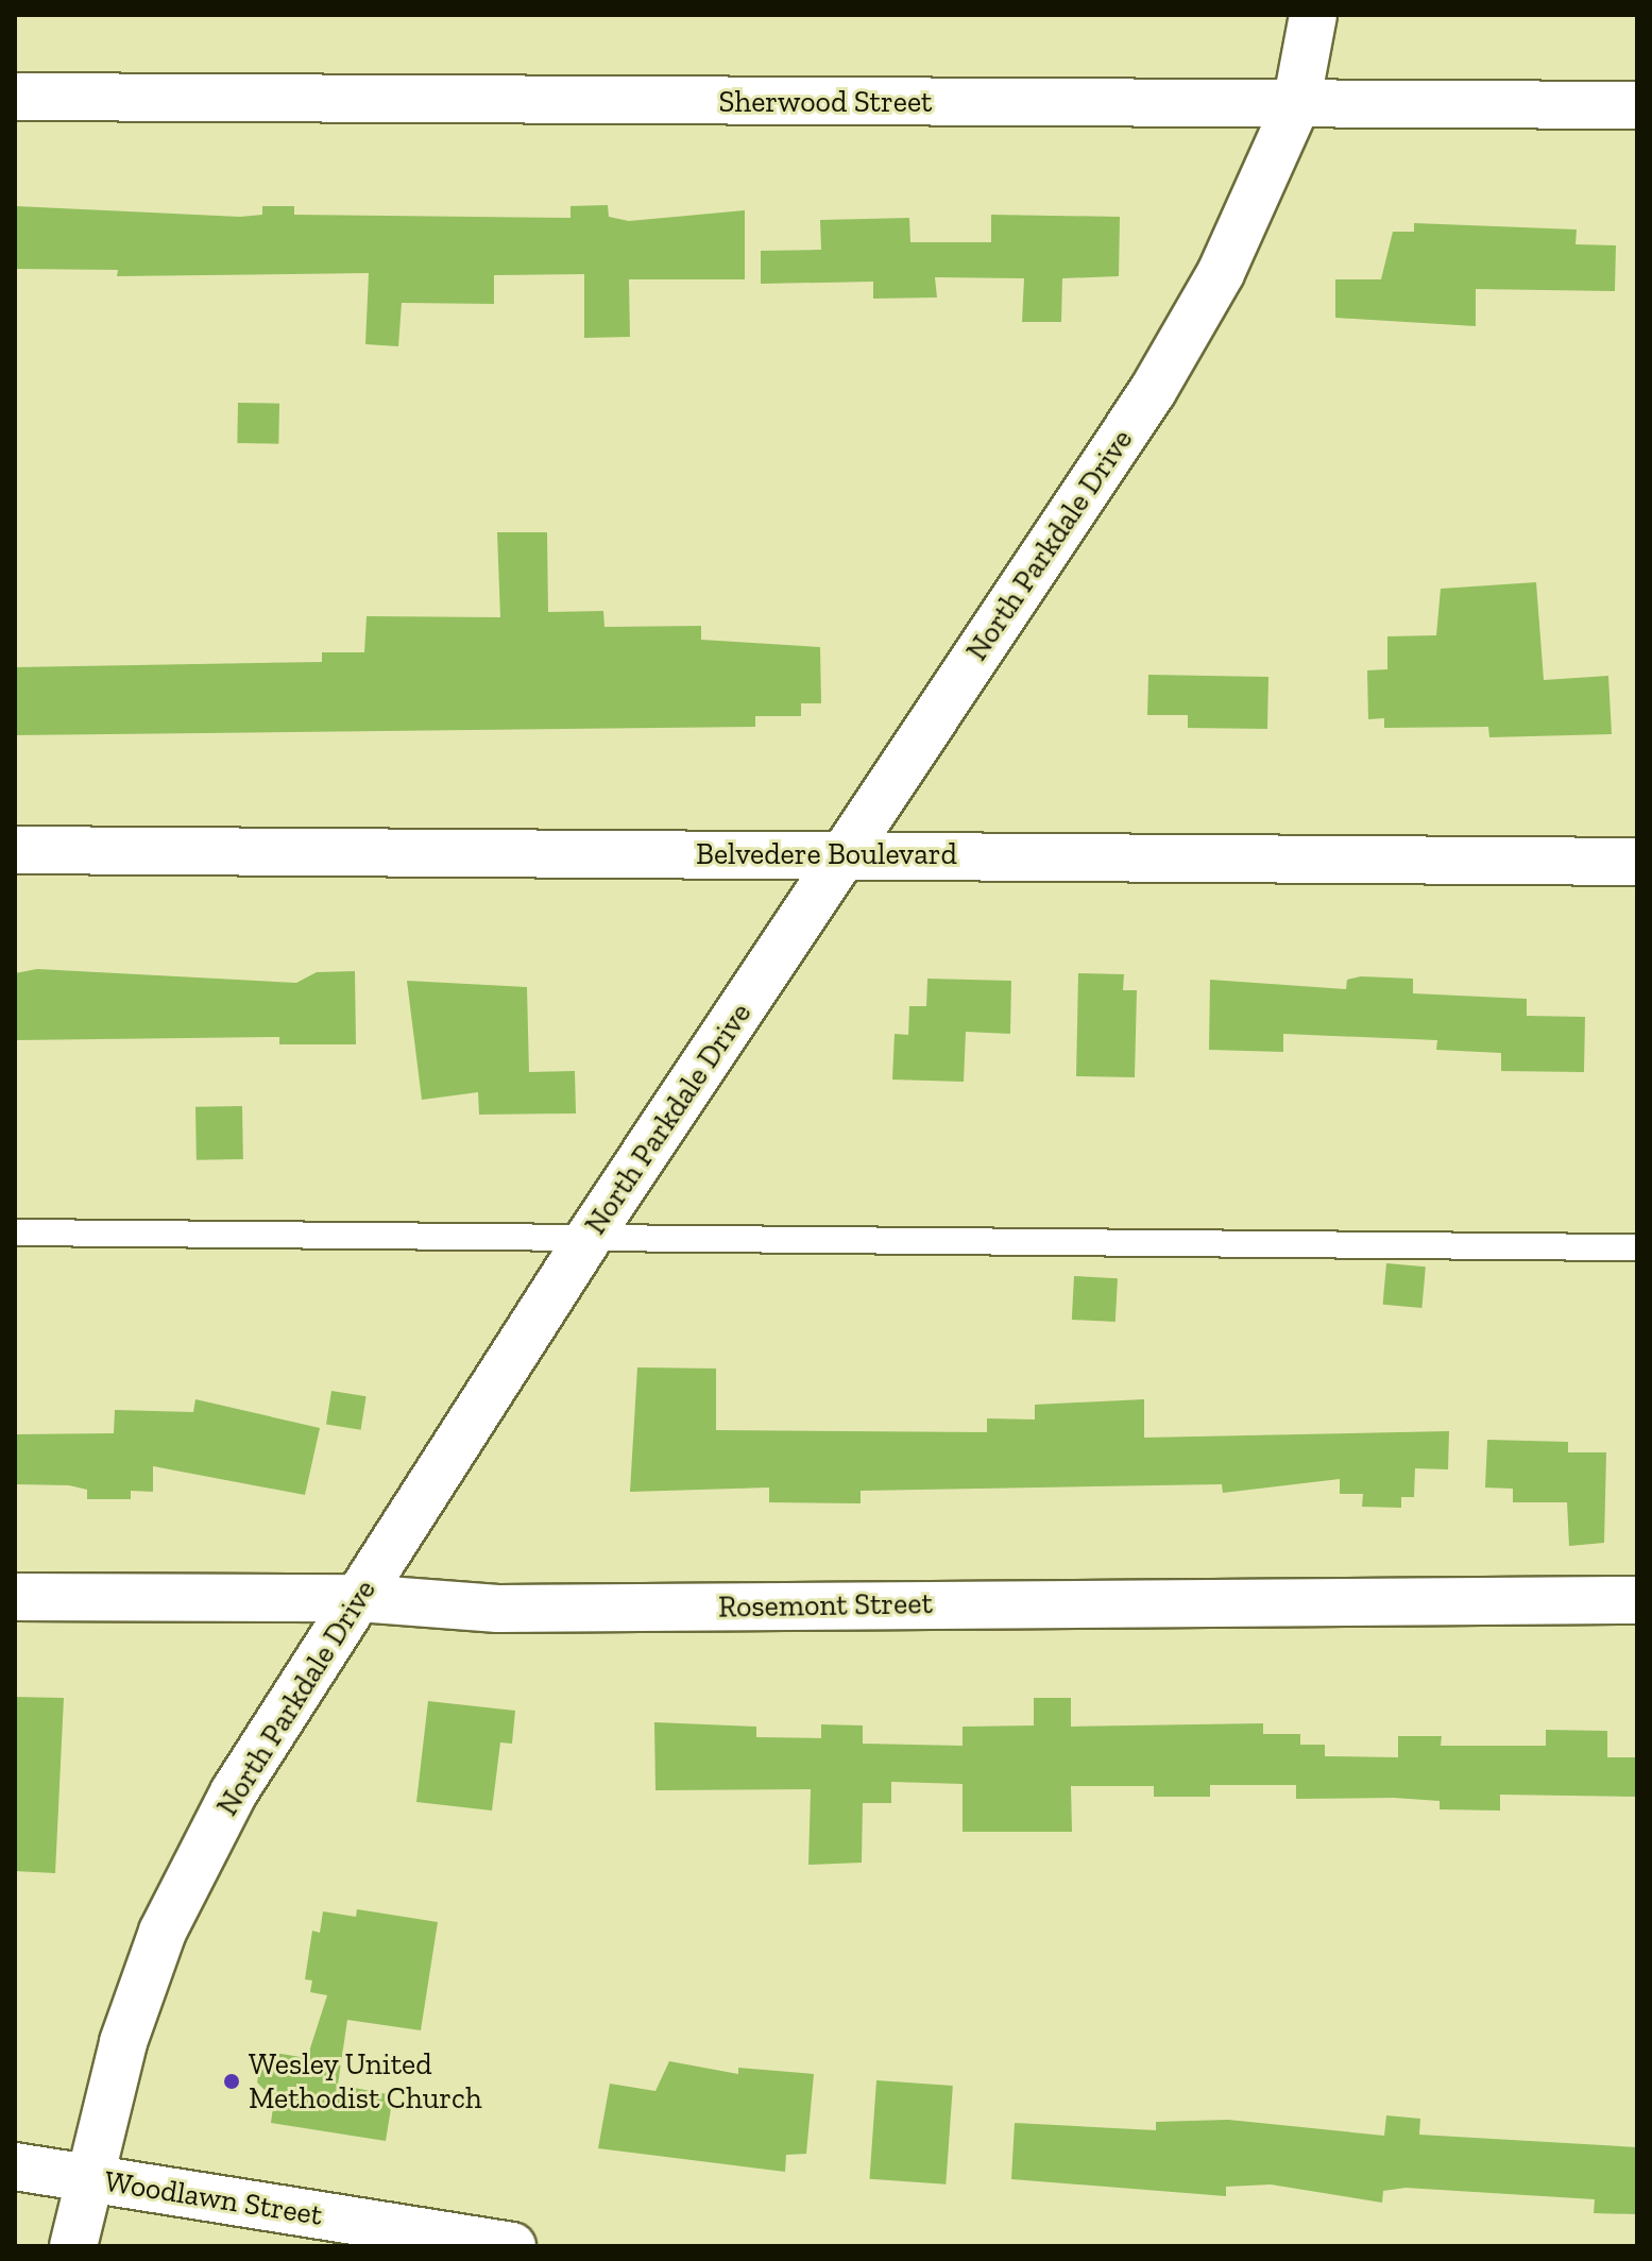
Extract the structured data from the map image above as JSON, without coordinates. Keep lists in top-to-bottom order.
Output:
{
  "streets": {
    "street": [
      "Sherwood Street",
      "North Parkdale Drive",
      "Belvedere Boulevard",
      "Rosemont Street",
      "Woodlawn Street"
    ]
  },
  "crossings": [
    ["Sherwood Street", "North Parkdale Drive"],
    ["North Parkdale Drive", "Belvedere Boulevard"],
    ["North Parkdale Drive", "Rosemont Street"],
    ["North Parkdale Drive", "Woodlawn Street"]
  ],
  "places": ["Wesley United Methodist Church"]
}
